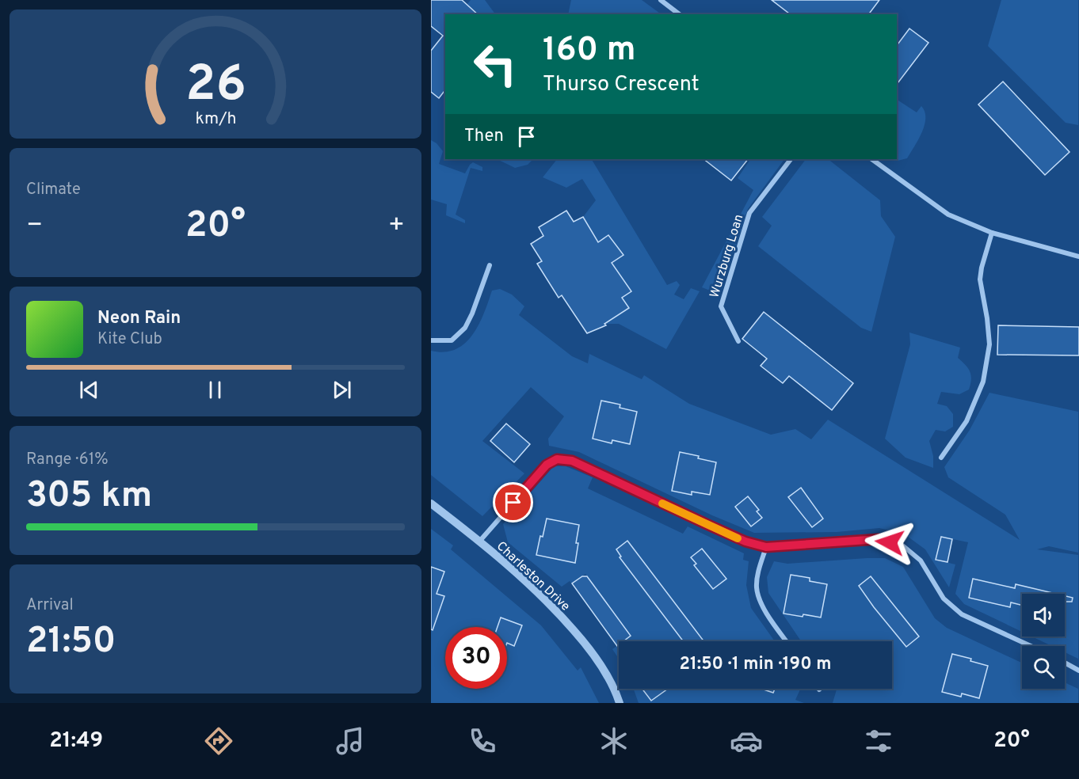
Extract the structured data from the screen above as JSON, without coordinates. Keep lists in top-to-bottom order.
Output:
{
  "streets": {
    "street": ["Wurzburg Loan", "Charleston Drive"]
  },
  "page": {
    "turn": ["160 m", "Thurso Crescent"],
    "then": "Then",
    "tile": [
      "Climate",
      ["Range · 61%", "305 km"],
      ["Arrival", "21:50"]
    ],
    "heat": ["−", "20°", "+"],
    "song": ["Neon Rain", "Kite Club"],
    "limit": "30",
    "trip": "21:50 · 1 min · 190 m",
    "tabs": ["21:49", "20°"],
    "gauge": ["26", "km/h"]
  }
}
